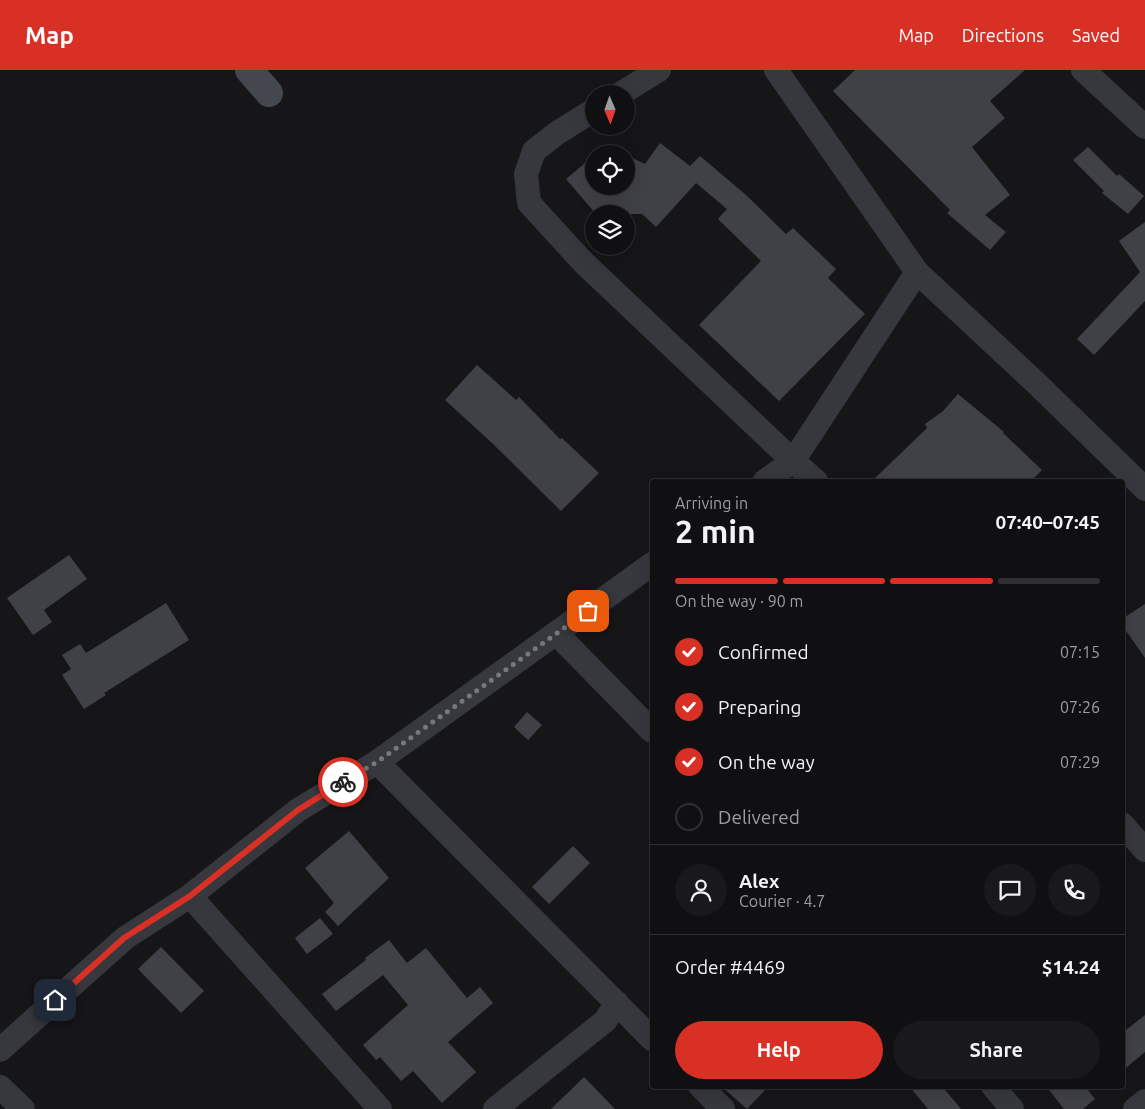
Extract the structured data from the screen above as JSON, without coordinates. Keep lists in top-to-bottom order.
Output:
{
  "north": "bottom",
  "page": {
    "header": "Map",
    "nav": ["Map", "Directions", "Saved"],
    "heading": ["2 min", "Arriving in", "07:40–07:45"],
    "panel": [
      "Alex",
      "Courier · 4.7",
      "Order #4469",
      "$14.24"
    ],
    "bar": "On the way · 90 m",
    "list": [
      ["Confirmed", "07:15"],
      ["Preparing", "07:26"],
      ["On the way", "07:29"],
      "Delivered"
    ],
    "buttons": ["Help", "Share"]
  }
}
